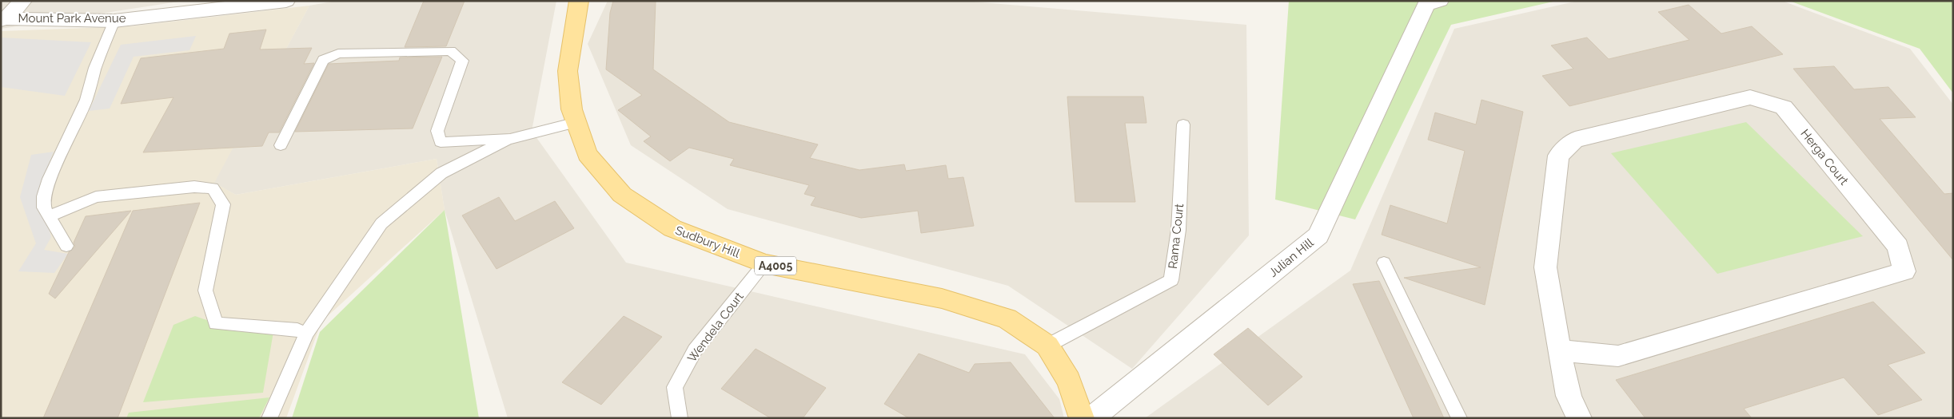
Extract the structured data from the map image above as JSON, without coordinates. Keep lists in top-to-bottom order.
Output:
{
  "streets": {
    "main road": ["Sudbury Hill", "A4005"],
    "street": ["Mount Park Avenue", "Herga Court", "Julian Hill"],
    "lane": ["Rama Court", "Wendela Court"]
  },
  "crossings": [
    ["Rama Court", "Sudbury Hill"],
    ["Sudbury Hill", "Wendela Court"]
  ]
}
